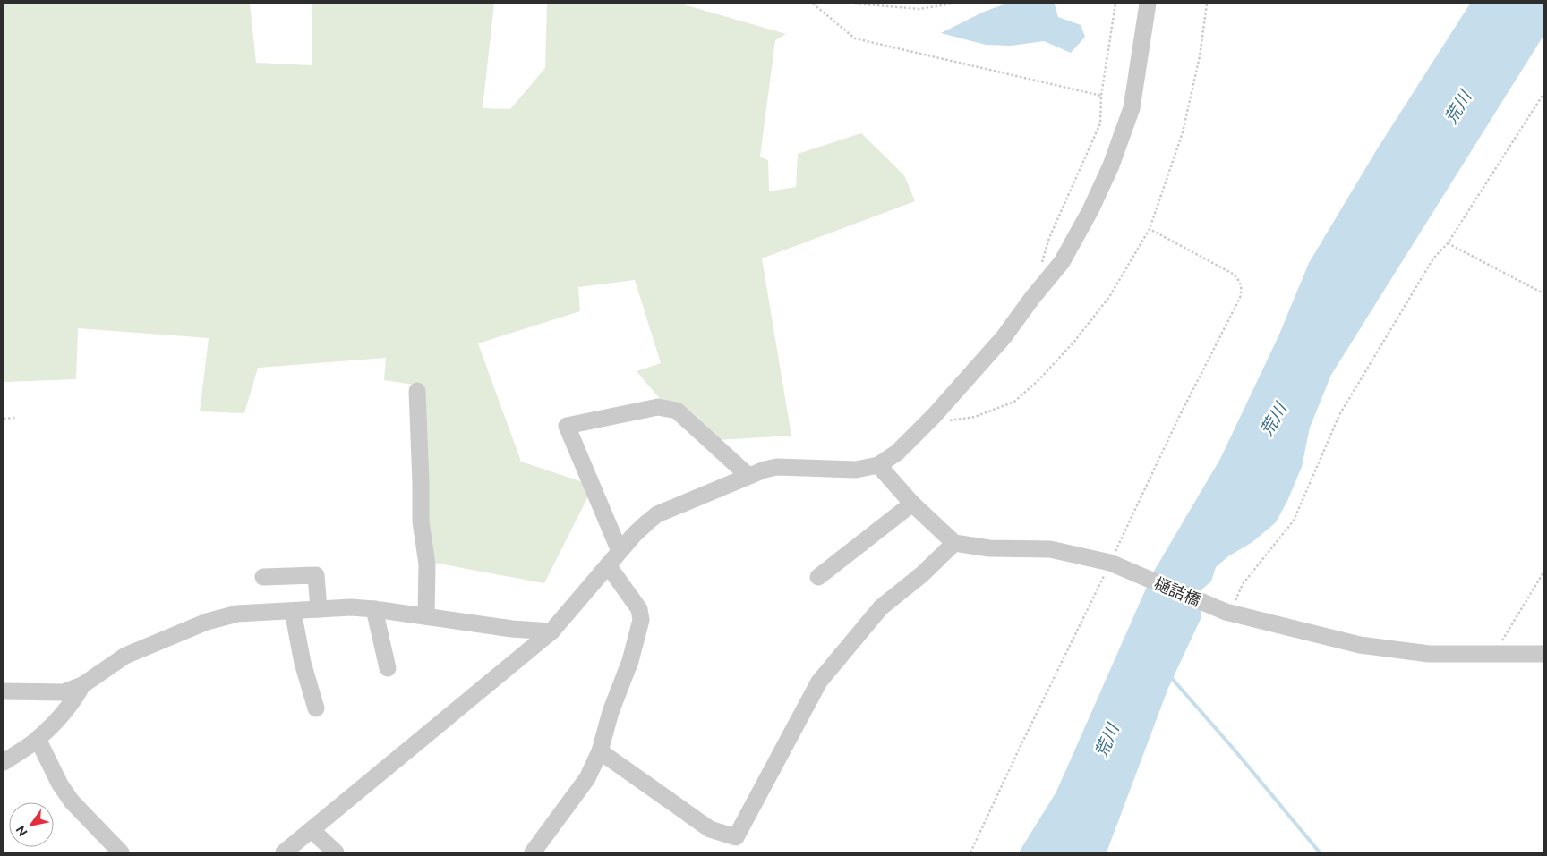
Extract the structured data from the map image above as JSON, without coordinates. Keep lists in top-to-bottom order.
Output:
{
  "streets": {
    "street": ["樋詰橋"]
  },
  "water": ["荒川"],
  "north": "bottom left"
}
